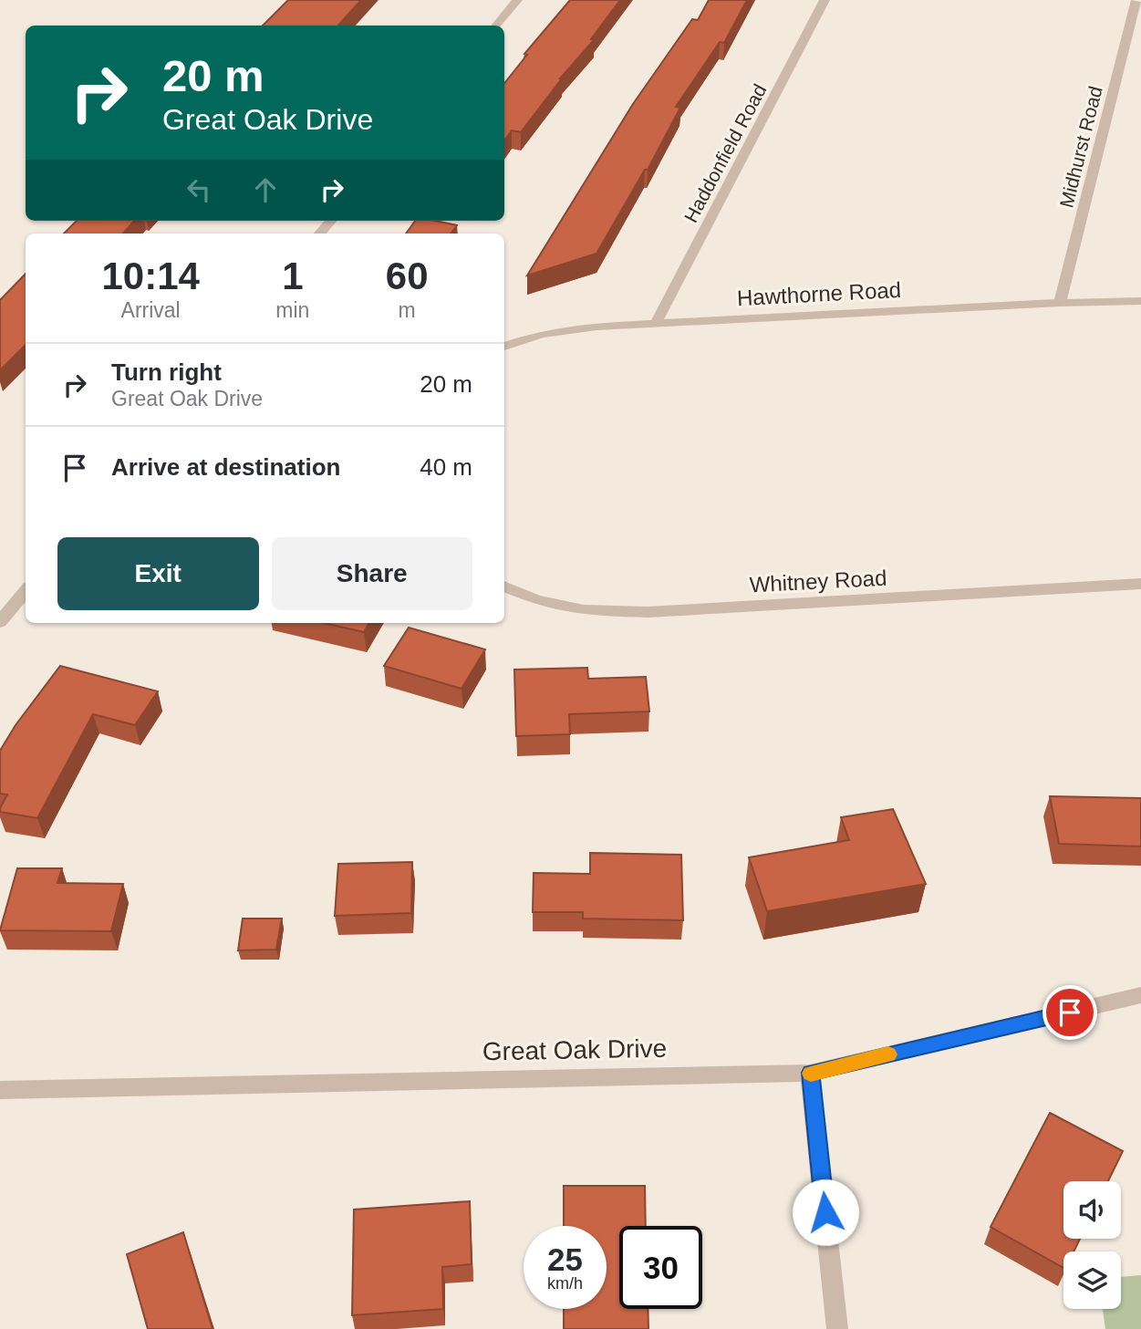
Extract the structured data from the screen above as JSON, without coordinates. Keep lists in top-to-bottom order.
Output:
{
  "streets": {
    "street": [
      "Midhurst Road",
      "Haddonfield Road",
      "Hawthorne Road",
      "Whitney Road",
      "Great Oak Drive"
    ]
  },
  "crossings": [
    ["Midhurst Road", "Hawthorne Road"],
    ["Haddonfield Road", "Hawthorne Road"]
  ],
  "page": {
    "turn": ["20 m", "Great Oak Drive"],
    "eta": [
      "10:14",
      "Arrival",
      "1",
      "min",
      "60",
      "m"
    ],
    "list": [
      {
        "name": "Turn right",
        "note": "Great Oak Drive",
        "value": "20 m"
      },
      {
        "name": "Arrive at destination",
        "value": "40 m"
      }
    ],
    "buttons": ["Exit", "Share"],
    "speed": "25 km/h",
    "limit": "30"
  }
}
